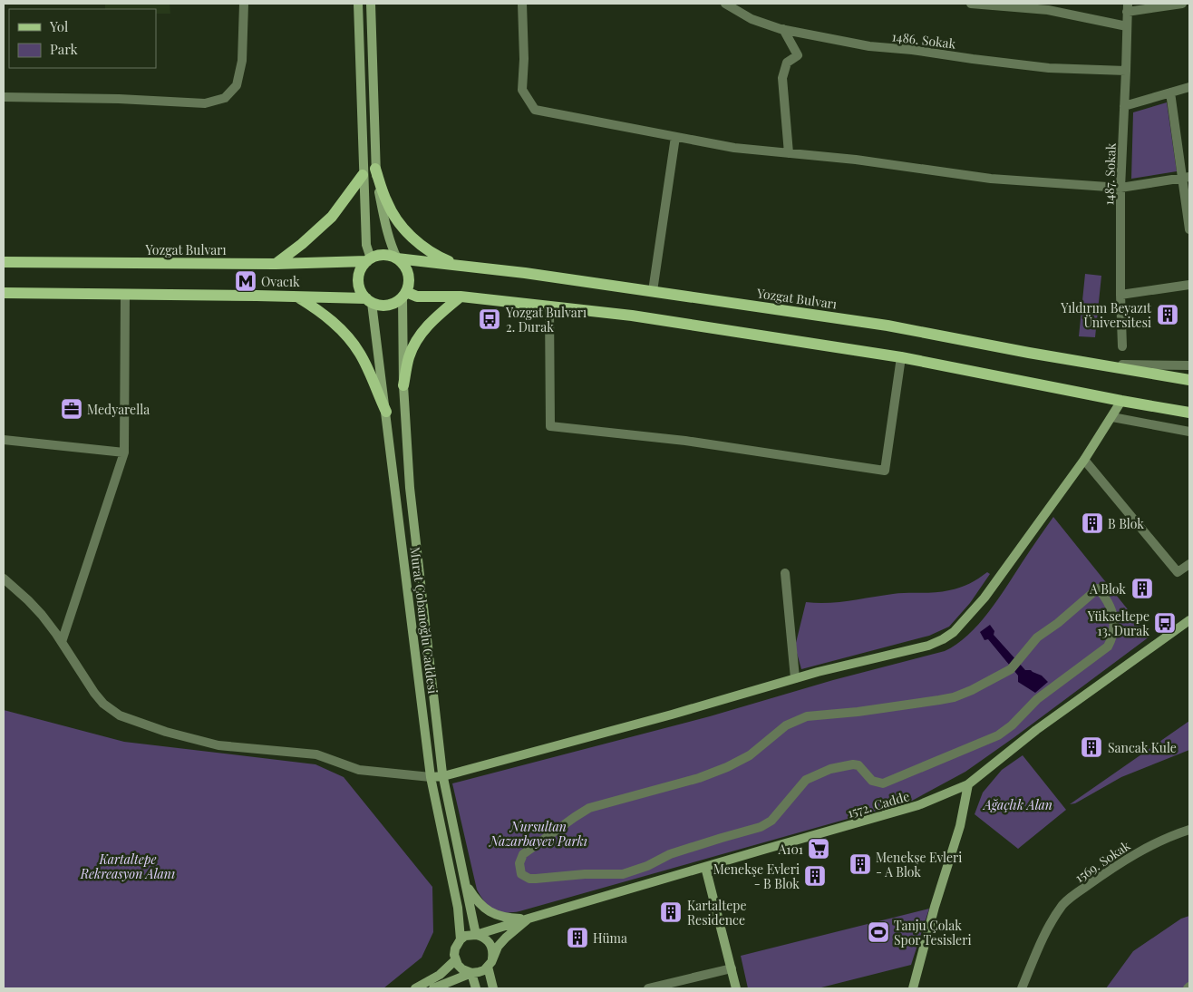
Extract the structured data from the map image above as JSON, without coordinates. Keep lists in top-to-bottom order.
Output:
{
  "streets": {
    "main road": ["Yozgat Bulvarı", "Murat Çobanoğlu Caddesi", "1572. Cadde"],
    "street": ["1486. Sokak", "1487. Sokak", "1569. Sokak"]
  },
  "crossings": [
    ["1486. Sokak", "1487. Sokak"],
    ["Yozgat Bulvarı", "Murat Çobanoğlu Caddesi"],
    ["Murat Çobanoğlu Caddesi", "1572. Cadde"]
  ],
  "parks": ["Ağaçlık Alan", "Nursultan Nazarbayev Parkı", "Kartaltepe Rekreasyon Alanı"],
  "places": {
    "metro station": ["Ovacık"],
    "building": [
      "Yıldırım Beyazıt Üniversitesi",
      "B Blok",
      "A Blok",
      "Sancak Kule",
      "Menekşe Evleri - A Blok",
      "Menekşe Evleri - B Blok",
      "Kartaltepe Residence",
      "Hüma"
    ],
    "bus stop": ["Yozgat Bulvarı 2. Durak", "Yükseltepe 13. Durak"],
    "office": ["Medyarella"],
    "supermarket": ["A101"],
    "sports": ["Tanju Çolak Spor Tesisleri"]
  },
  "legend": ["Yol", "Park"]
}
